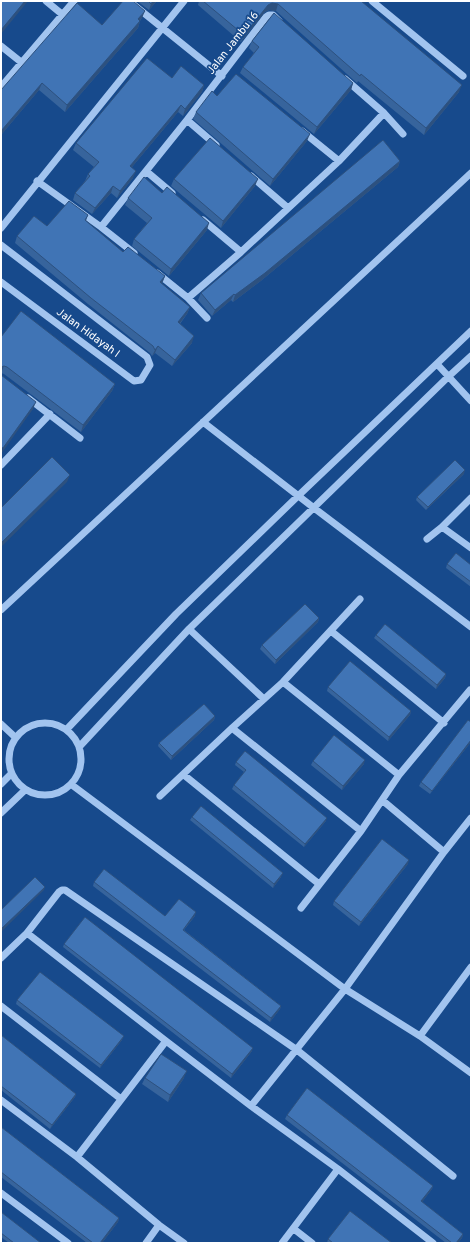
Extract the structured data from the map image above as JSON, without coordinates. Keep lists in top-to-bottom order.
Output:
{
  "streets": {
    "street": ["Jalan Jambu 16", "Jalan Hidayah I"]
  }
}
